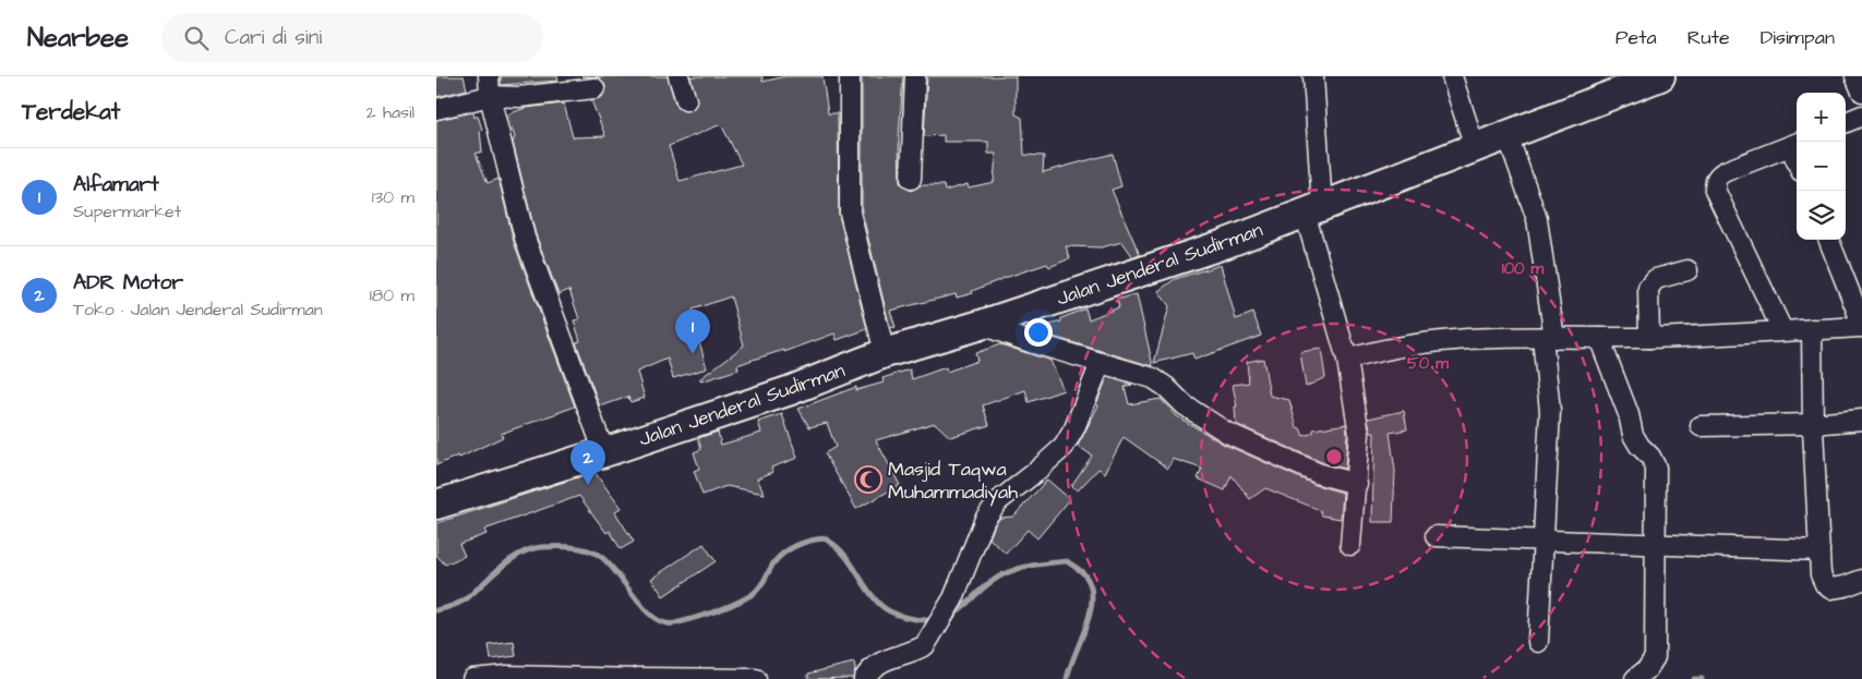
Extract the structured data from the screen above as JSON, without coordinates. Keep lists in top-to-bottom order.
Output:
{
  "streets": {
    "highway": ["Jalan Jenderal Sudirman"]
  },
  "places": {
    "mosque": ["Masjid Taqwa Muhammadiyah"]
  },
  "page": {
    "header": "Nearbee",
    "search": "Cari di sini",
    "nav": ["Peta", "Rute", "Disimpan"],
    "heading": ["Terdekat", "2 hasil"],
    "map_buttons": ["+", "−"],
    "list": [
      {
        "mark": "1",
        "name": "Alfamart",
        "note": "Supermarket",
        "value": "130 m"
      },
      {
        "mark": "2",
        "name": "ADR Motor",
        "note": "Toko · Jalan Jenderal Sudirman",
        "value": "180 m"
      }
    ],
    "pins": ["1", "2"]
  },
  "rings": ["100 m", "50 m"]
}
